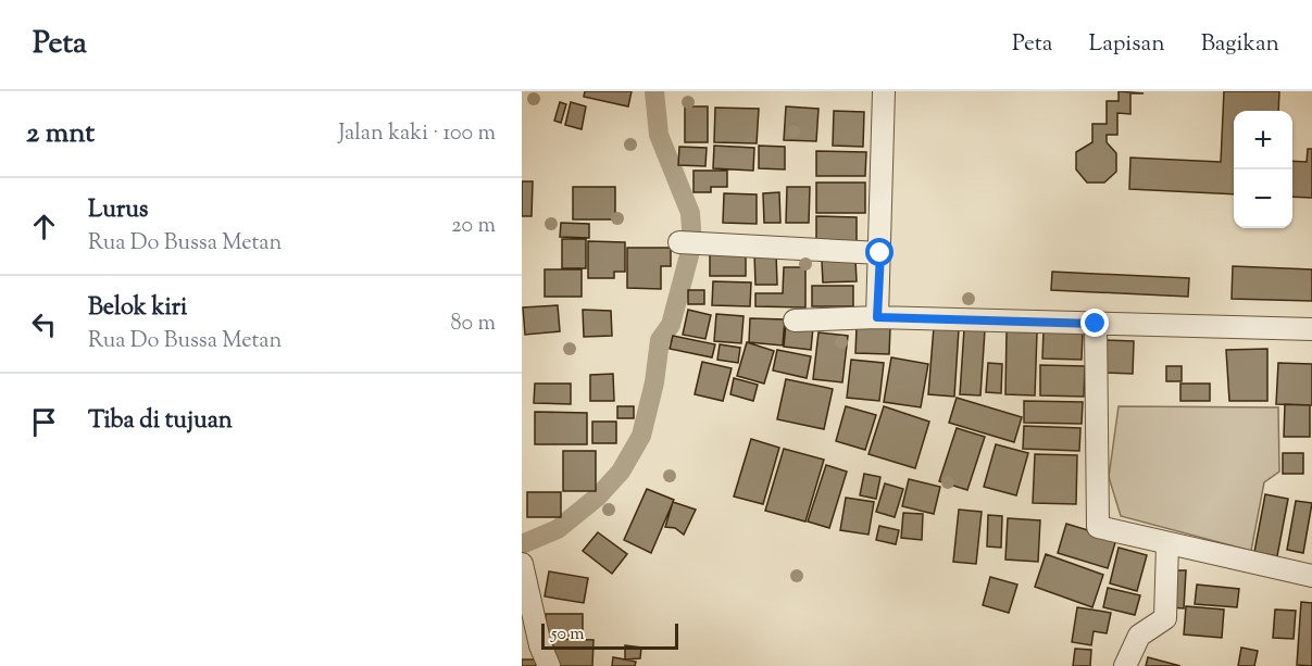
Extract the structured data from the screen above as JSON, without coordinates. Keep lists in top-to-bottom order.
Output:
{
  "scale_bar": "50 m",
  "page": {
    "header": "Peta",
    "nav": ["Peta", "Lapisan", "Bagikan"],
    "heading": ["2 mnt", "Jalan kaki · 100 m"],
    "map_buttons": ["+", "−"],
    "list": [
      ["Lurus", "Rua Do Bussa Metan", "20 m"],
      ["Belok kiri", "Rua Do Bussa Metan", "80 m"],
      "Tiba di tujuan"
    ],
    "scale": "50 m"
  }
}
